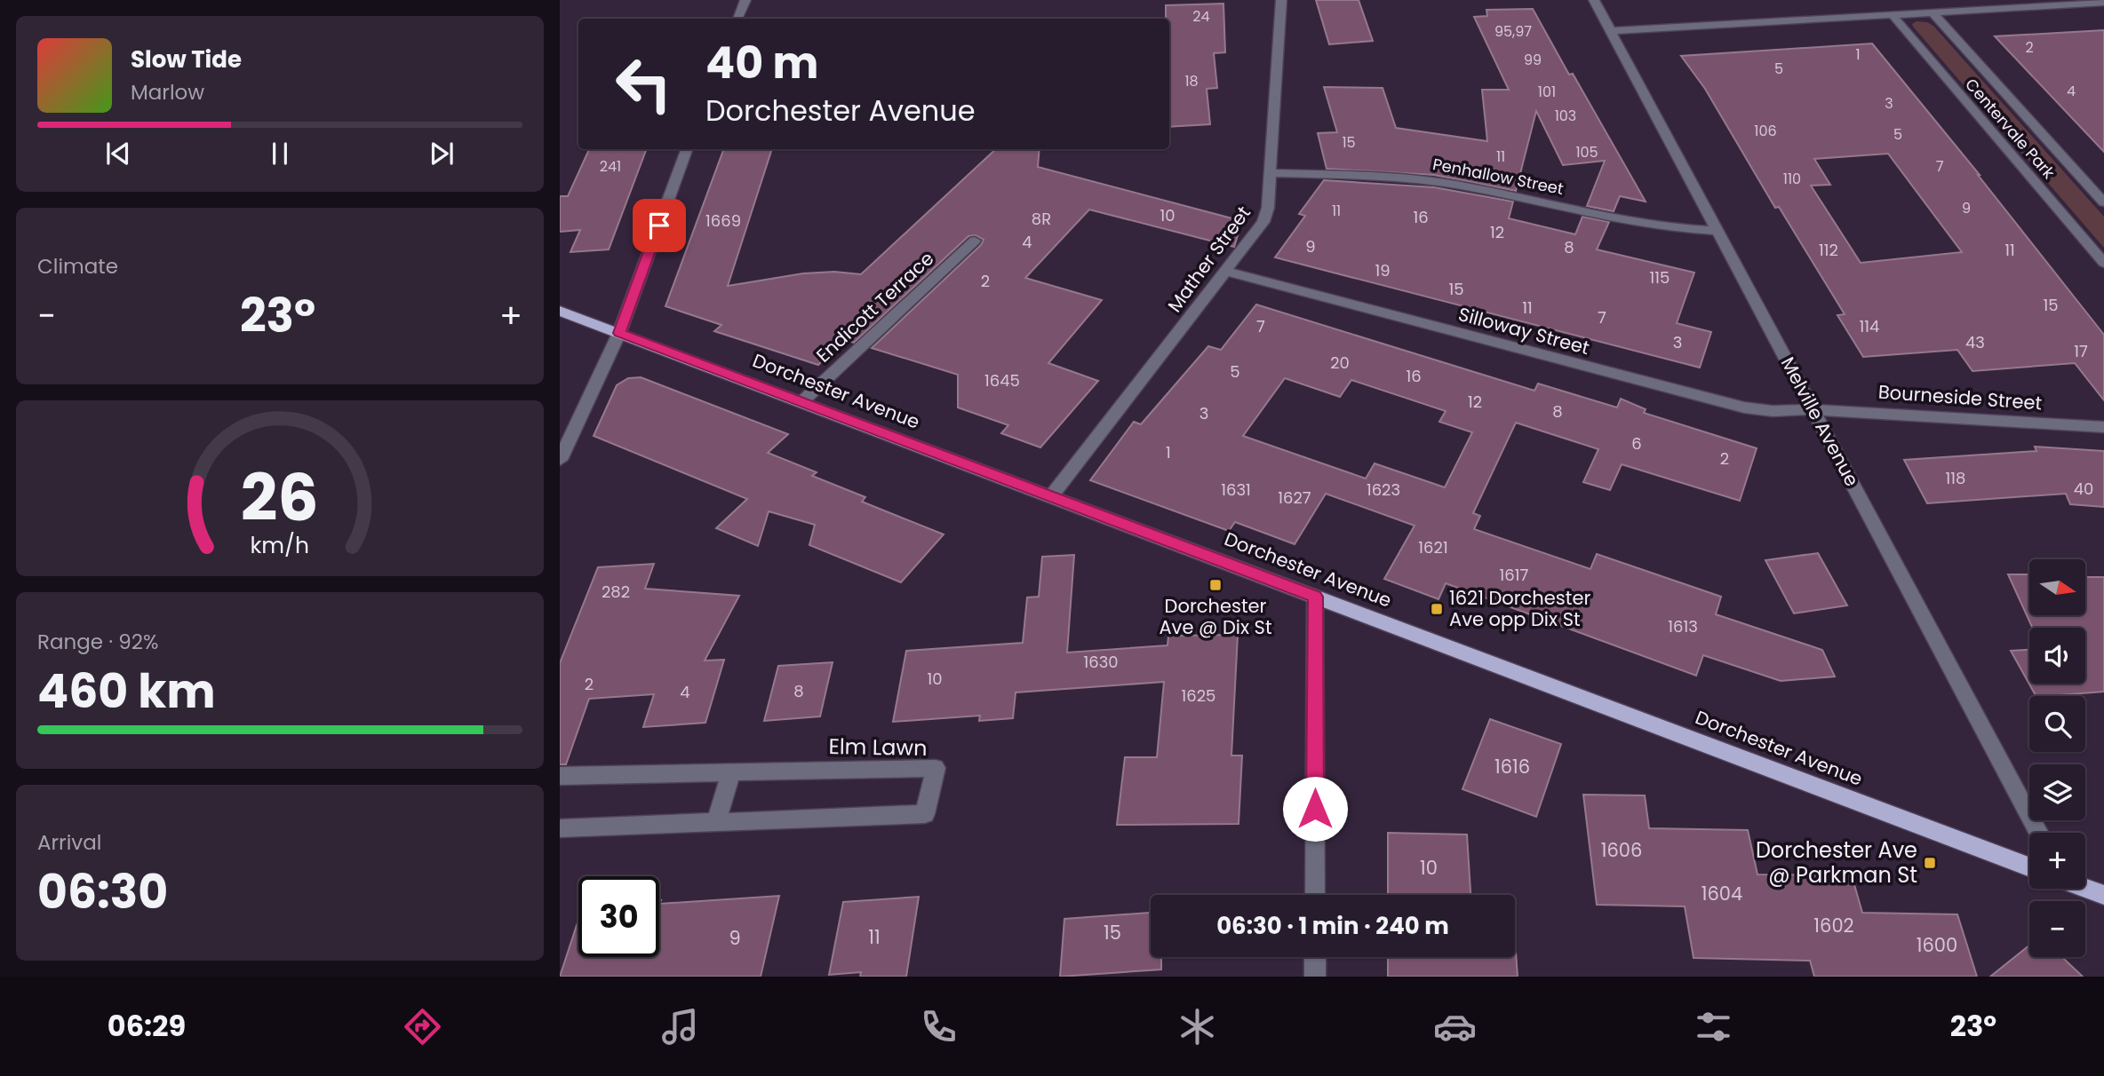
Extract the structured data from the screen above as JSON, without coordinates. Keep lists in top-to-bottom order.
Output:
{
  "streets": {
    "main road": ["Dorchester Avenue"],
    "street": [
      "Centervale Park",
      "Penhallow Street",
      "Mather Street",
      "Endicott Terrace",
      "Silloway Street",
      "Bourneside Street",
      "Melville Avenue",
      "Elm Lawn"
    ]
  },
  "crossings": [
    ["Penhallow Street", "Mather Street"],
    ["Penhallow Street", "Melville Avenue"],
    ["Mather Street", "Silloway Street"],
    ["Mather Street", "Dorchester Avenue"],
    ["Endicott Terrace", "Dorchester Avenue"],
    ["Silloway Street", "Bourneside Street"],
    ["Silloway Street", "Melville Avenue"],
    ["Bourneside Street", "Melville Avenue"]
  ],
  "places": {
    "transit": ["Dorchester Ave @ Dix St", "1621 Dorchester Ave opp Dix St", "Dorchester Ave @ Parkman St"]
  },
  "house_numbers": [
    "24",
    "95,97",
    "2",
    "1",
    "99",
    "5",
    "18",
    "4",
    "101",
    "3",
    "103",
    "106",
    "5",
    "15",
    "105",
    "11",
    "241",
    "7",
    "110",
    "9",
    "11",
    "10",
    "16",
    "8R",
    "1669",
    "12",
    "4",
    "9",
    "8",
    "112",
    "11",
    "19",
    "115",
    "2",
    "15",
    "15",
    "11",
    "7",
    "7",
    "114",
    "3",
    "43",
    "17",
    "20",
    "5",
    "16",
    "1645",
    "12",
    "8",
    "3",
    "6",
    "1",
    "2",
    "118",
    "40",
    "1631",
    "1623",
    "1627",
    "1621",
    "1617",
    "282",
    "1613",
    "1630",
    "10",
    "2",
    "8",
    "4",
    "1625",
    "1616",
    "1606",
    "10",
    "1604",
    "1602",
    "15",
    "11",
    "9",
    "1600"
  ],
  "north": "right",
  "page": {
    "turn": ["40 m", "Dorchester Avenue"],
    "song": ["Slow Tide", "Marlow"],
    "tile": [
      "Climate",
      ["Range · 92%", "460 km"],
      ["Arrival", "06:30"]
    ],
    "heat": ["−", "23°", "+"],
    "map_buttons": ["+", "−"],
    "limit": "30",
    "trip": "06:30 · 1 min · 240 m",
    "tabs": ["06:29", "23°"],
    "gauge": ["26", "km/h"]
  }
}
